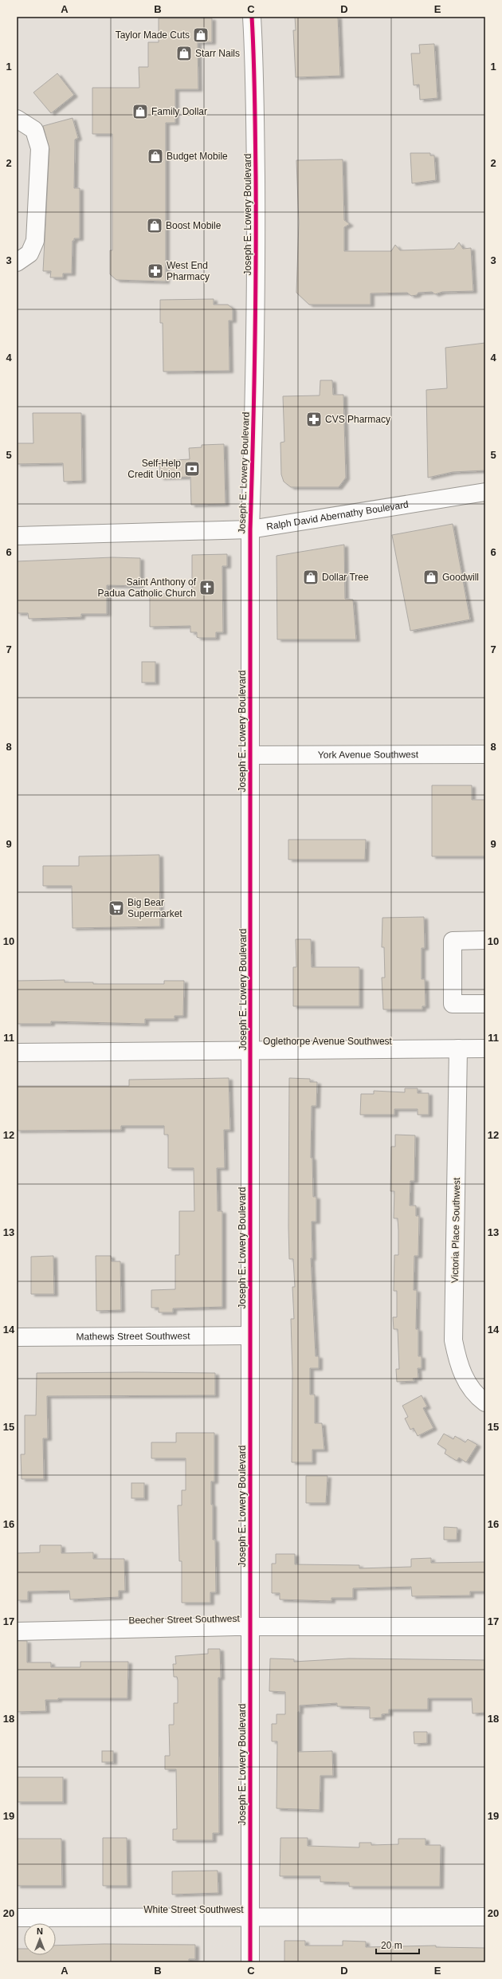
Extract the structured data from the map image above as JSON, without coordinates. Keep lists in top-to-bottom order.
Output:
{
  "streets": {
    "street": [
      "Joseph E. Lowery Boulevard",
      "Ralph David Abernathy Boulevard",
      "York Avenue Southwest",
      "Oglethorpe Avenue Southwest",
      "Victoria Place Southwest",
      "Mathews Street Southwest",
      "Beecher Street Southwest",
      "White Street Southwest"
    ]
  },
  "crossings": [
    ["Joseph E. Lowery Boulevard", "Ralph David Abernathy Boulevard"],
    ["Joseph E. Lowery Boulevard", "York Avenue Southwest"],
    ["Joseph E. Lowery Boulevard", "Oglethorpe Avenue Southwest"],
    ["Joseph E. Lowery Boulevard", "Mathews Street Southwest"],
    ["Joseph E. Lowery Boulevard", "Beecher Street Southwest"],
    ["Joseph E. Lowery Boulevard", "White Street Southwest"],
    ["Oglethorpe Avenue Southwest", "Victoria Place Southwest"]
  ],
  "places": {
    "shop": [
      "Taylor Made Cuts",
      "Starr Nails",
      "Family Dollar",
      "Budget Mobile",
      "Boost Mobile",
      "Dollar Tree",
      "Goodwill"
    ],
    "pharmacy": ["West End Pharmacy", "CVS Pharmacy"],
    "bank": ["Self-Help Credit Union"],
    "church": ["Saint Anthony of Padua Catholic Church"],
    "supermarket": ["Big Bear Supermarket"]
  },
  "scale_bar": "20 m",
  "north": "top",
  "grid": {
    "columns": [
      "A",
      "B",
      "C",
      "D",
      "E"
    ],
    "rows": [
      "1",
      "2",
      "3",
      "4",
      "5",
      "6",
      "7",
      "8",
      "9",
      "10",
      "11",
      "12",
      "13",
      "14",
      "15",
      "16",
      "17",
      "18",
      "19",
      "20"
    ]
  }
}
